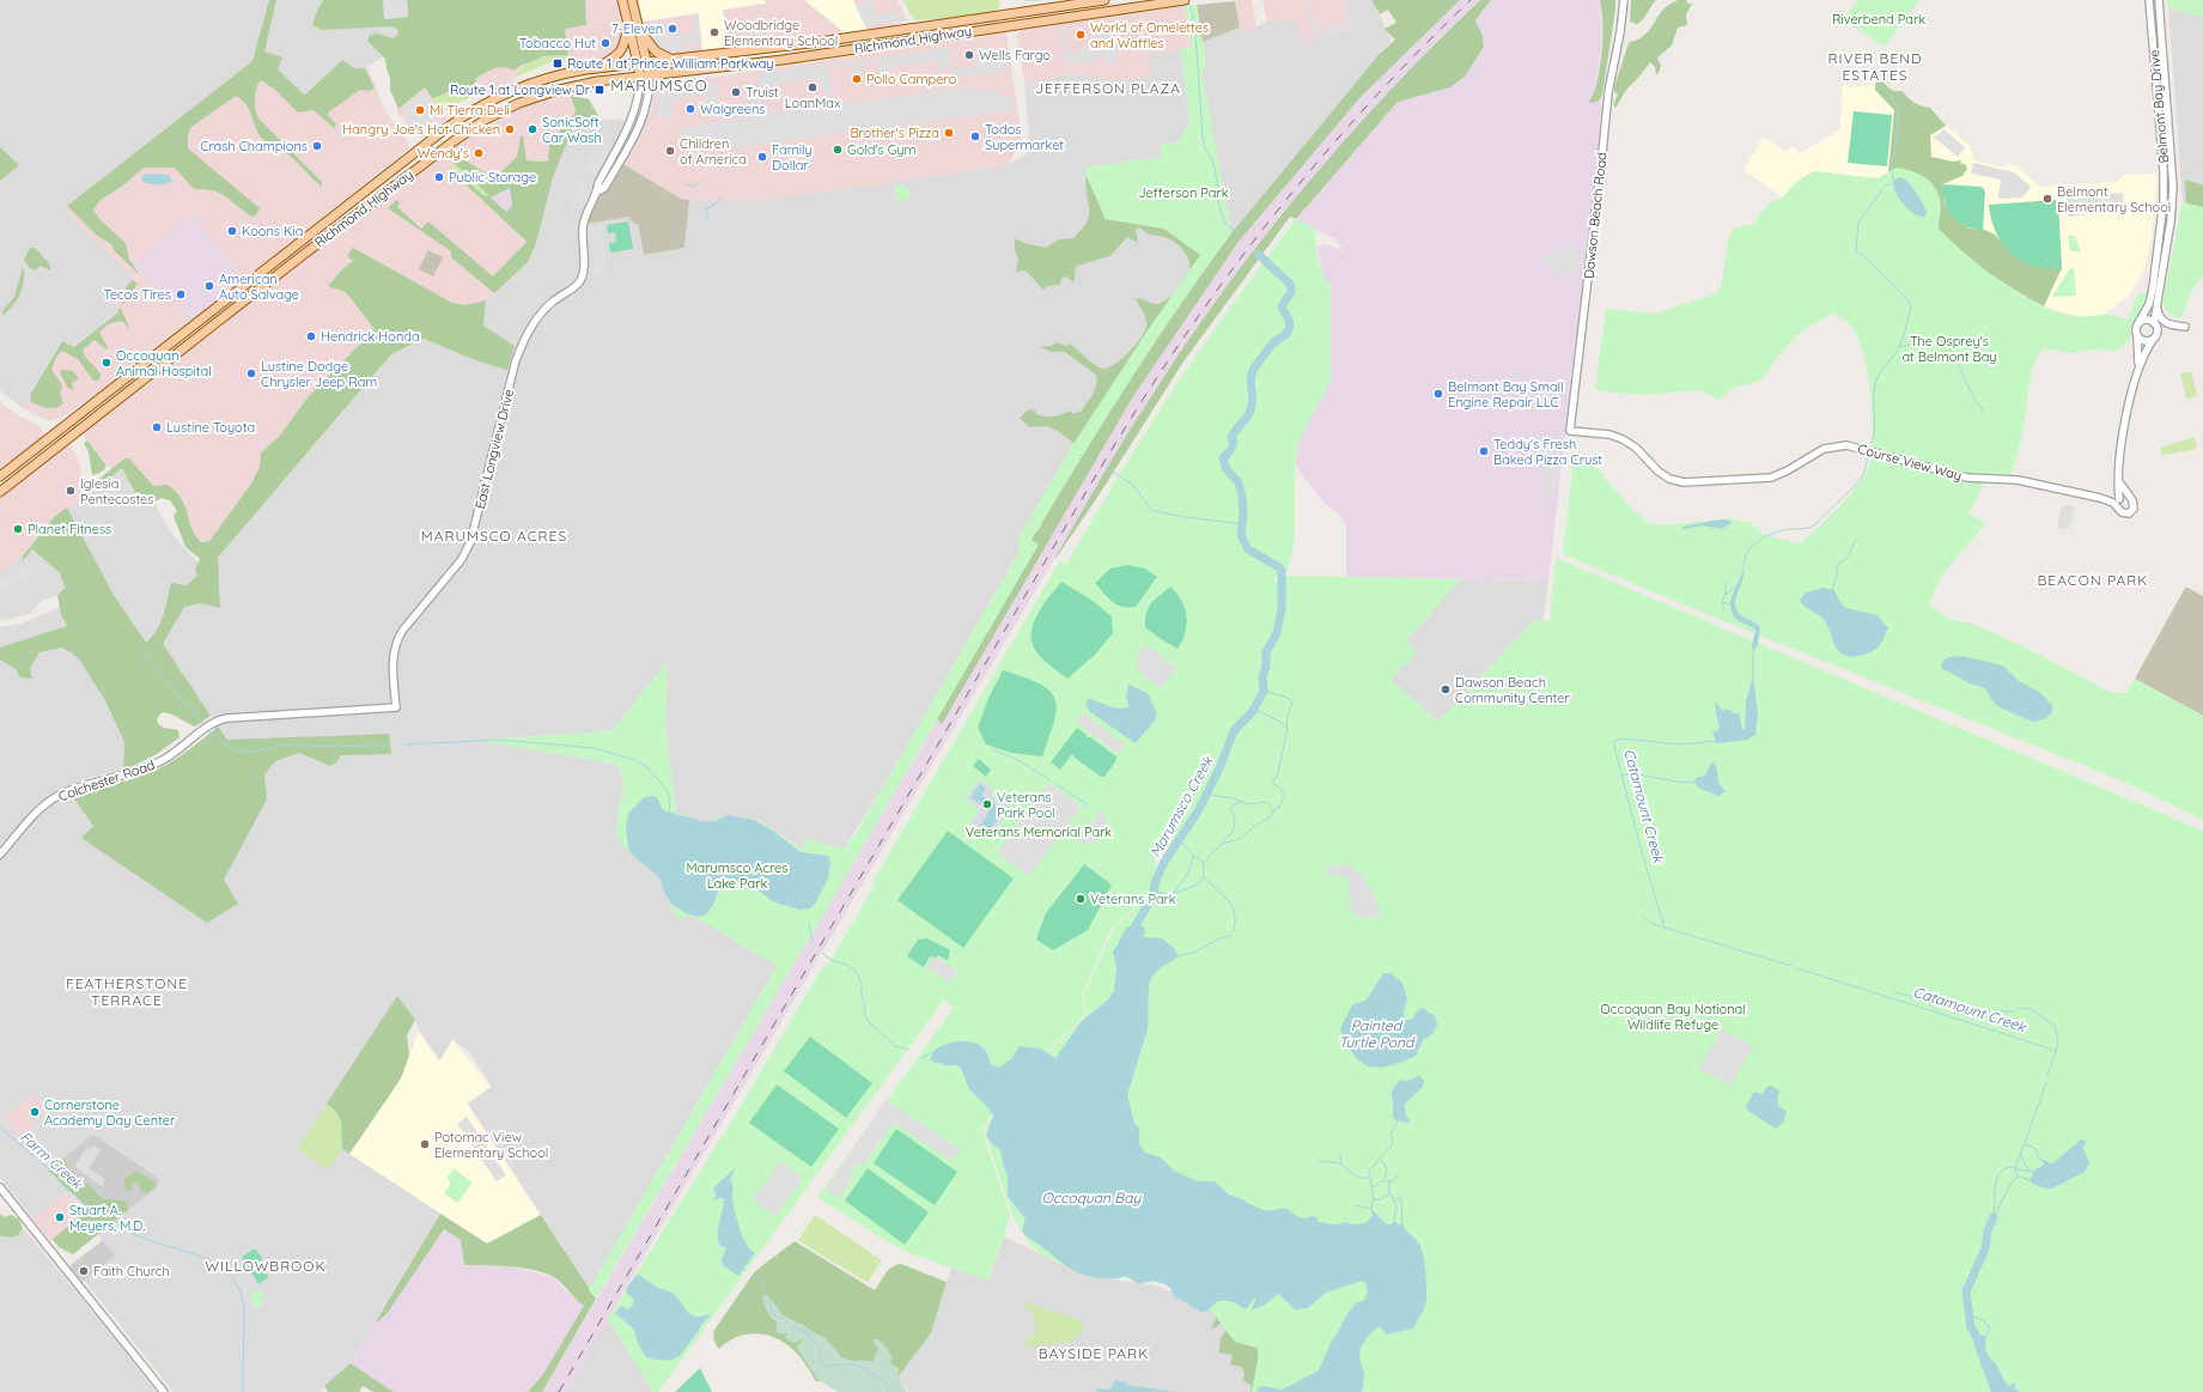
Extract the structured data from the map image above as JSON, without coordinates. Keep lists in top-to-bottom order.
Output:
{
  "streets": {
    "main road": ["Richmond Highway"],
    "street": [
      "Belmont Bay Drive",
      "Dawson Beach Road",
      "East Longview Drive",
      "Course View Way",
      "Colchester Road"
    ]
  },
  "crossings": [
    ["Richmond Highway", "East Longview Drive"],
    ["Belmont Bay Drive", "Course View Way"],
    ["Dawson Beach Road", "Course View Way"],
    ["East Longview Drive", "Colchester Road"]
  ],
  "districts": [
    "RIVER BEND ESTATES",
    "MARUMSCO",
    "JEFFERSON PLAZA",
    "MARUMSCO ACRES",
    "BEACON PARK",
    "FEATHERSTONE TERRACE",
    "WILLOWBROOK",
    "BAYSIDE PARK"
  ],
  "water": [
    "Catamount Creek",
    "Marumsco Creek",
    "Painted Turtle Pond",
    "Farm Creek",
    "Occoquan Bay"
  ],
  "parks": [
    "Riverbend Park",
    "Jefferson Park",
    "The Osprey's at Belmont Bay",
    "Veterans Memorial Park",
    "Marumsco Acres Lake Park",
    "Occoquan Bay National Wildlife Refuge"
  ],
  "places": {
    "other": [
      "7-Eleven",
      "Woodbridge Elementary School",
      "World of Omelettes and Waffles",
      "Tobacco Hut",
      "Wells Fargo",
      "Pollo Campero",
      "LoanMax",
      "Truist",
      "Walgreens",
      "Mi Tierra Deli",
      "Hangry Joe's Hot Chicken",
      "SonicSoft Car Wash",
      "Brother's Pizza",
      "Todos Supermarket",
      "Crash Champions",
      "Gold's Gym",
      "Children of America",
      "Wendy's",
      "Family Dollar",
      "Public Storage",
      "Belmont Elementary School",
      "Koons Kia",
      "American Auto Salvage",
      "Tecos Tires",
      "Hendrick Honda",
      "Occoquan Animal Hospital",
      "Lustine Dodge Chrysler Jeep Ram",
      "Belmont Bay Small Engine Repair LLC",
      "Lustine Toyota",
      "Teddy's Fresh Baked Pizza Crust",
      "Iglesia Pentecostes",
      "Planet Fitness",
      "Dawson Beach Community Center",
      "Veterans Park Pool",
      "Veterans Park",
      "Cornerstone Academy Day Center",
      "Potomac View Elementary School",
      "Stuart A. Meyers, M.D.",
      "Faith Church"
    ],
    "transit": ["Route 1 at Prince William Parkway", "Route 1 at Longview Dr"]
  }
}
